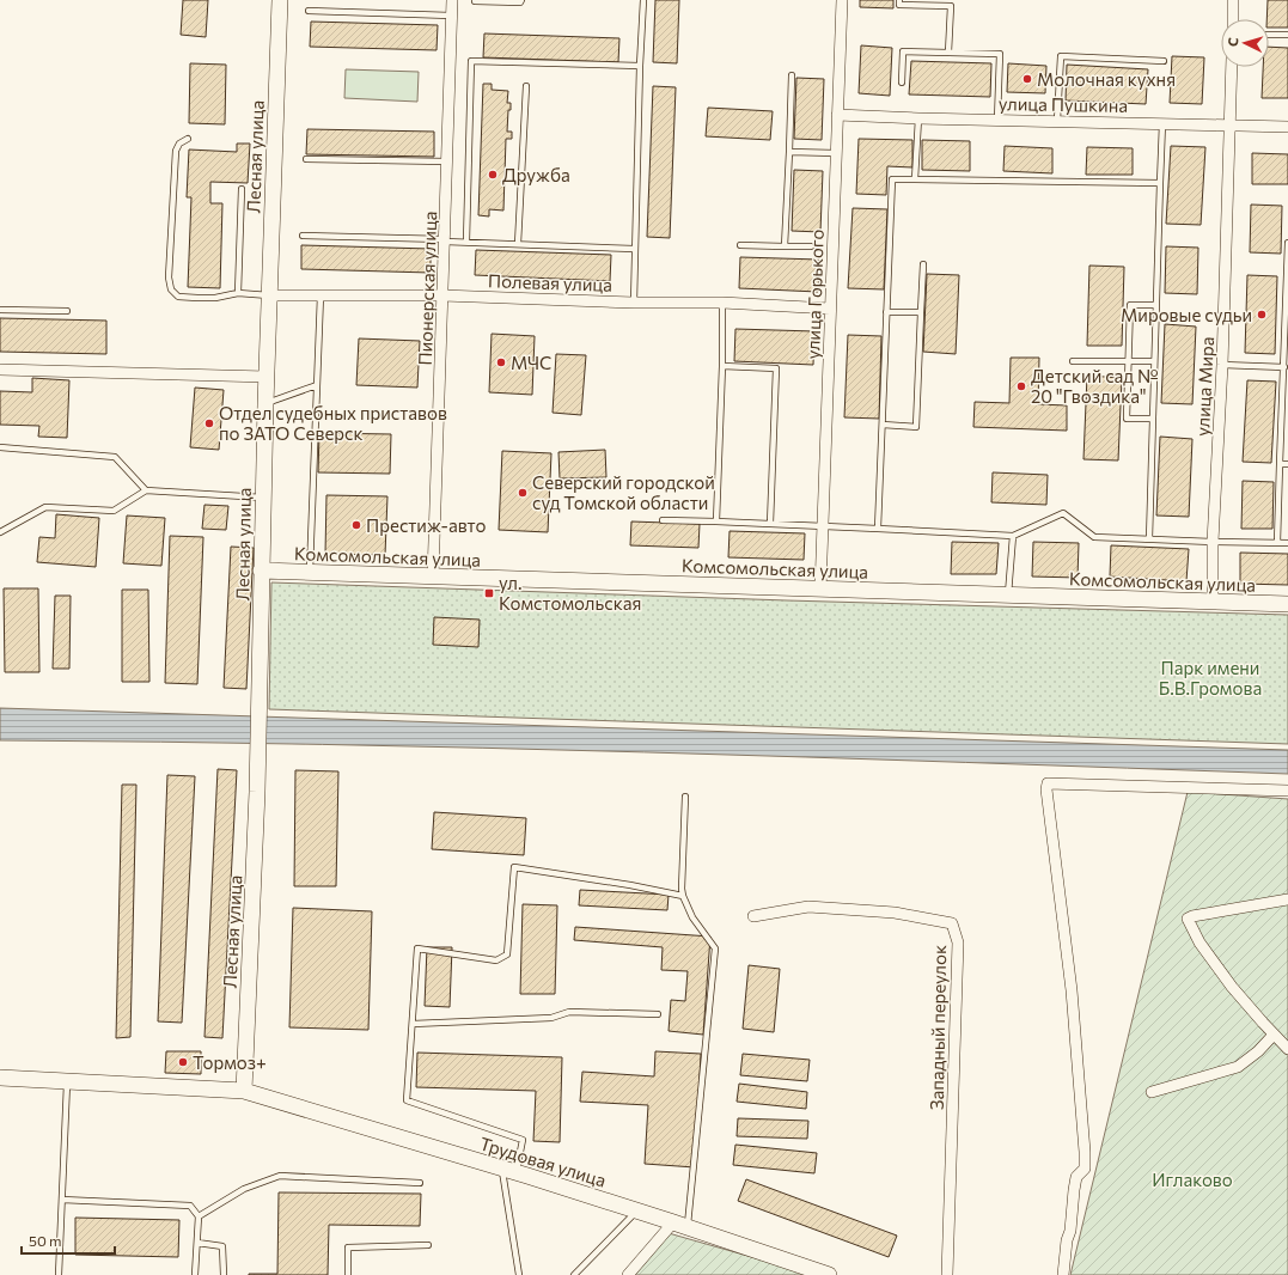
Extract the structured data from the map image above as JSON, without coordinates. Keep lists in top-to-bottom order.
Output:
{
  "streets": {
    "main road": ["Лесная улица", "Комсомольская улица", "Трудовая улица"],
    "street": [
      "улица Пушкина",
      "Полевая улица",
      "Пионерская улица",
      "улица Горького",
      "улица Мира",
      "Западный переулок"
    ]
  },
  "crossings": [
    ["улица Пушкина", "улица Горького"],
    ["улица Пушкина", "улица Мира"],
    ["Лесная улица", "Полевая улица"],
    ["Лесная улица", "Комсомольская улица"],
    ["Лесная улица", "Трудовая улица"],
    ["Полевая улица", "Пионерская улица"],
    ["Полевая улица", "улица Горького"],
    ["Пионерская улица", "Комсомольская улица"],
    ["улица Горького", "Комсомольская улица"],
    ["улица Мира", "Комсомольская улица"]
  ],
  "parks": ["Парк имени Б.В.Громова", "Иглаково"],
  "places": {
    "other": [
      "Молочная кухня",
      "Дружба",
      "Мировые судьи",
      "МЧС",
      "Детский сад № 20 \"Гвоздика\"",
      "Отдел судебных приставов по ЗАТО Северск",
      "Северский городской суд Томской области",
      "Престиж-авто",
      "Тормоз+"
    ],
    "transit": ["ул. Комстомольская"]
  },
  "scale_bar": "50 m",
  "north": "left"
}
